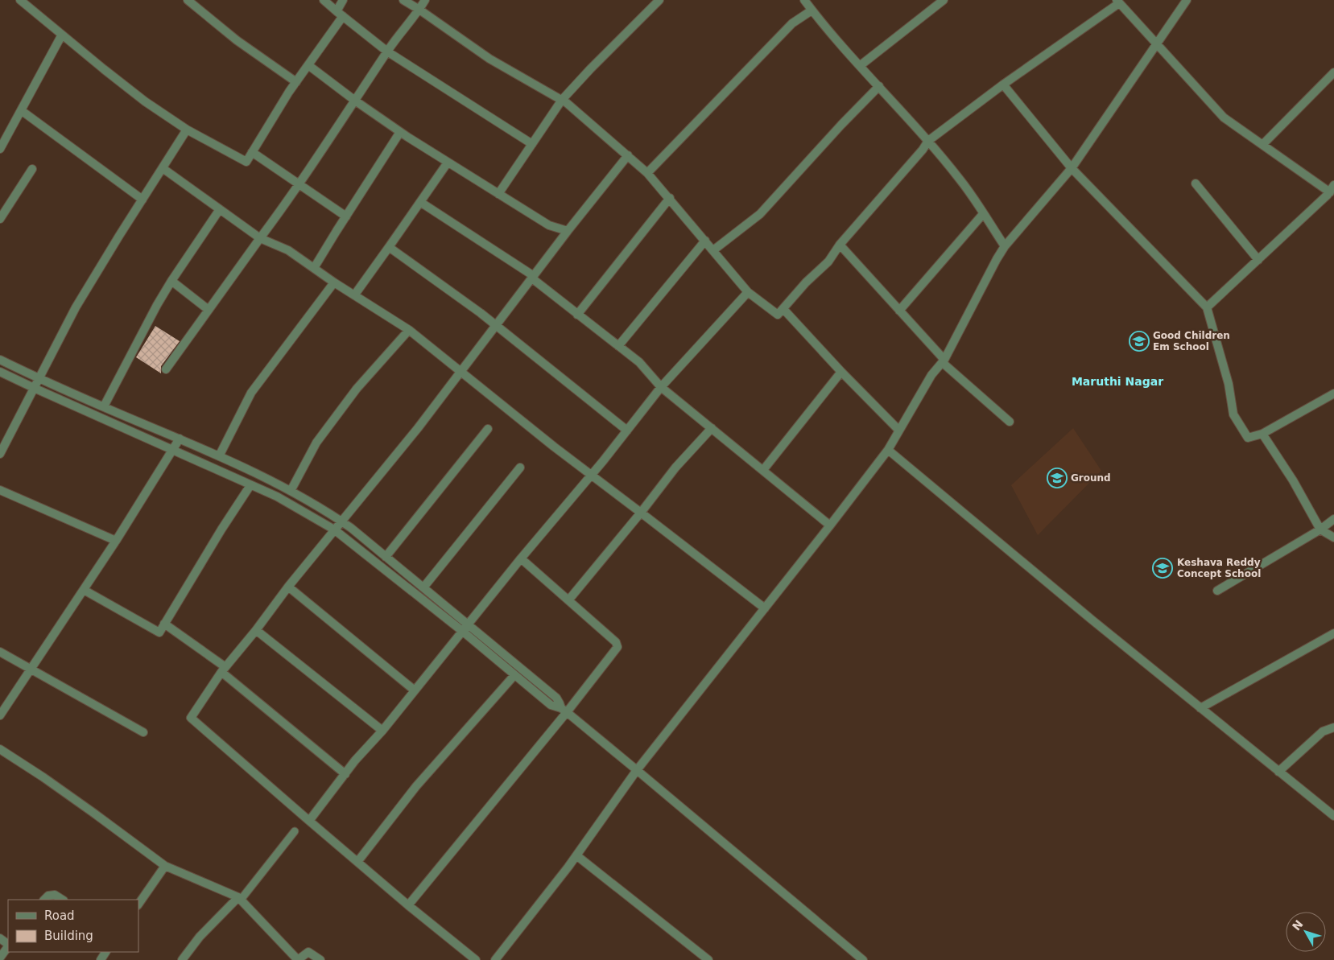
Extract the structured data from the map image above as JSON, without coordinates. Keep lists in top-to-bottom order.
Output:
{
  "districts": ["Maruthi Nagar"],
  "places": {
    "school or university": ["Good Children Em School", "Ground", "Keshava Reddy Concept School"]
  },
  "legend": ["Road", "Building"],
  "north": "top left"
}
